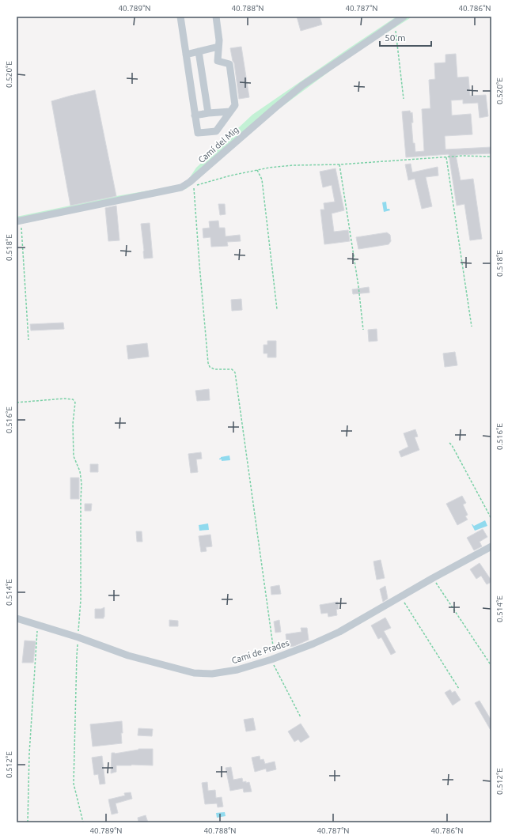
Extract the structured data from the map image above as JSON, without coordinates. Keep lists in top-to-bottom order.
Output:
{
  "streets": {
    "street": ["Camí del Mig", "Camí de Prades"]
  },
  "scale_bar": "50 m",
  "coordinates": [
    "40.789°N",
    "40.788°N",
    "40.787°N",
    "40.786°N",
    "0.520°E",
    "0.518°E",
    "0.516°E",
    "0.514°E",
    "0.512°E"
  ]
}
